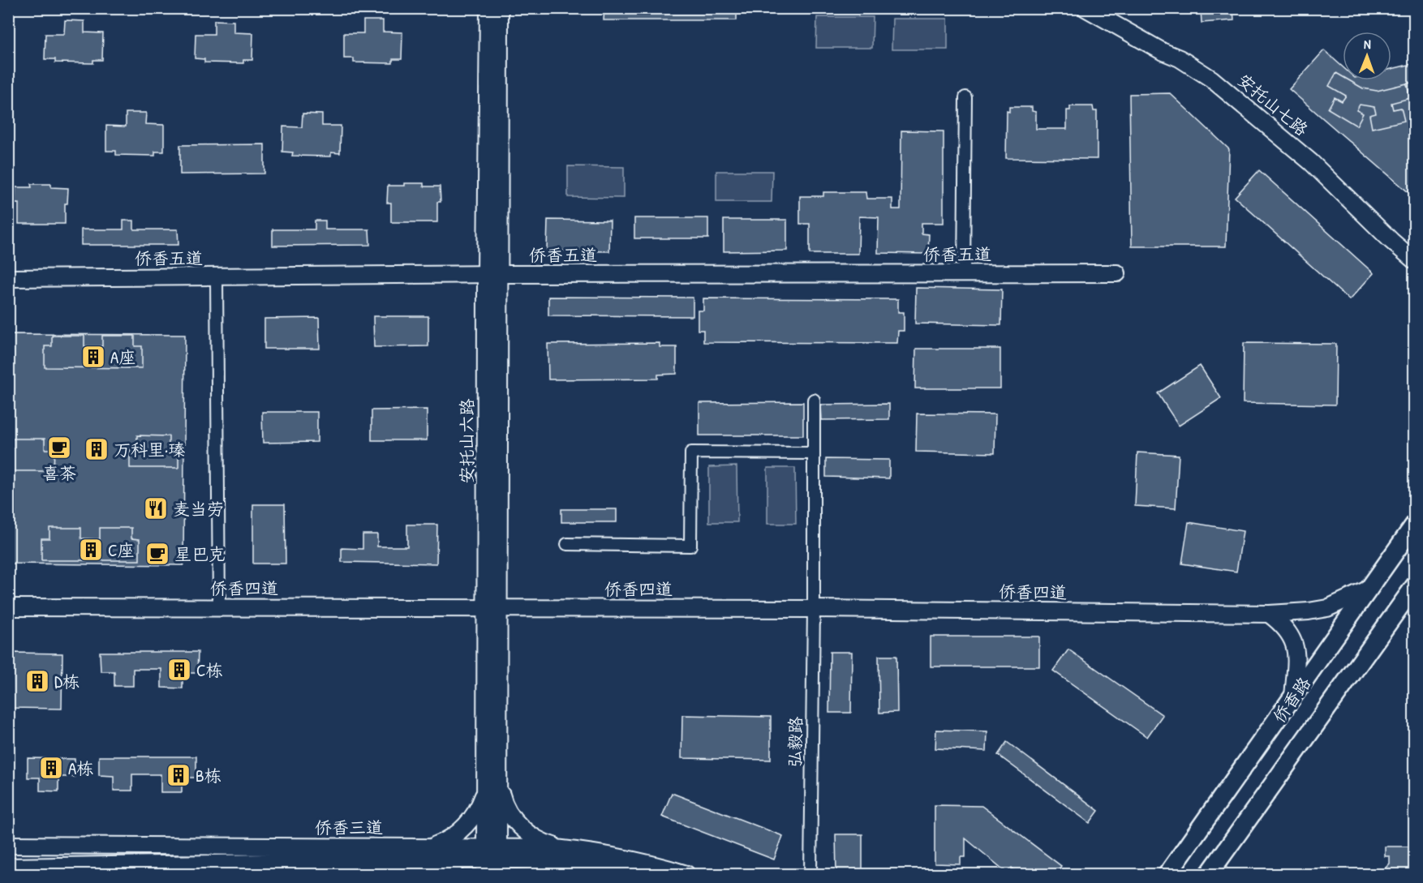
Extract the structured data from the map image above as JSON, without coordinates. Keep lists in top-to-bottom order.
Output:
{
  "streets": {
    "main road": ["侨香路"],
    "street": [
      "安托山七路",
      "侨香五道",
      "安托山六路",
      "侨香四道",
      "弘毅路",
      "侨香三道"
    ]
  },
  "crossings": [
    ["侨香五道", "安托山六路"],
    ["安托山六路", "侨香四道"],
    ["安托山六路", "侨香三道"],
    ["侨香四道", "侨香路"],
    ["侨香四道", "弘毅路"]
  ],
  "places": {
    "building": [
      "A座",
      "万科里·瑧",
      "C座",
      "C栋",
      "D栋",
      "A栋",
      "B栋"
    ],
    "cafe": ["喜茶", "星巴克"],
    "restaurant": ["麦当劳"]
  },
  "north": "top"
}
